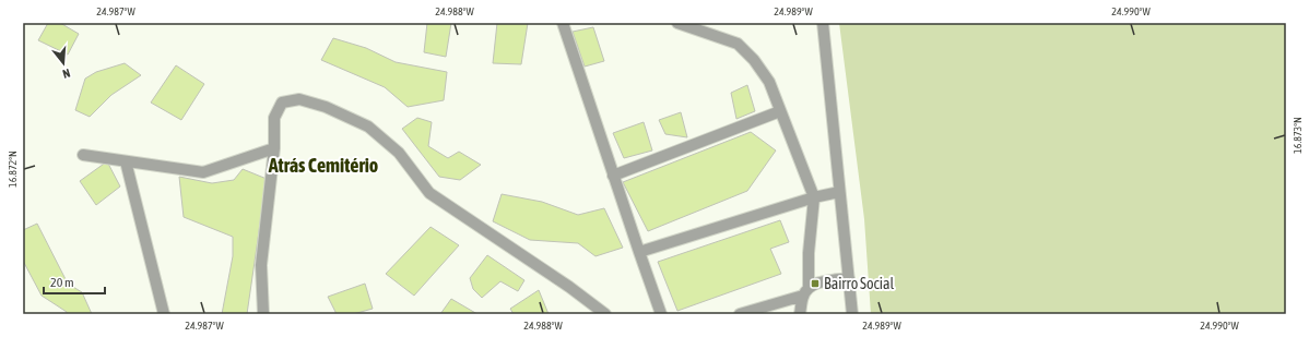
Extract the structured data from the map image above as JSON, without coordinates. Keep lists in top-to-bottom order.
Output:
{
  "districts": ["Atrás Cemitério"],
  "places": {
    "transit": ["Bairro Social"]
  },
  "scale_bar": "20 m",
  "north": "bottom",
  "coordinates": [
    "24.987°W",
    "24.988°W",
    "24.989°W",
    "24.990°W",
    "16.873°N",
    "16.872°N"
  ]
}
